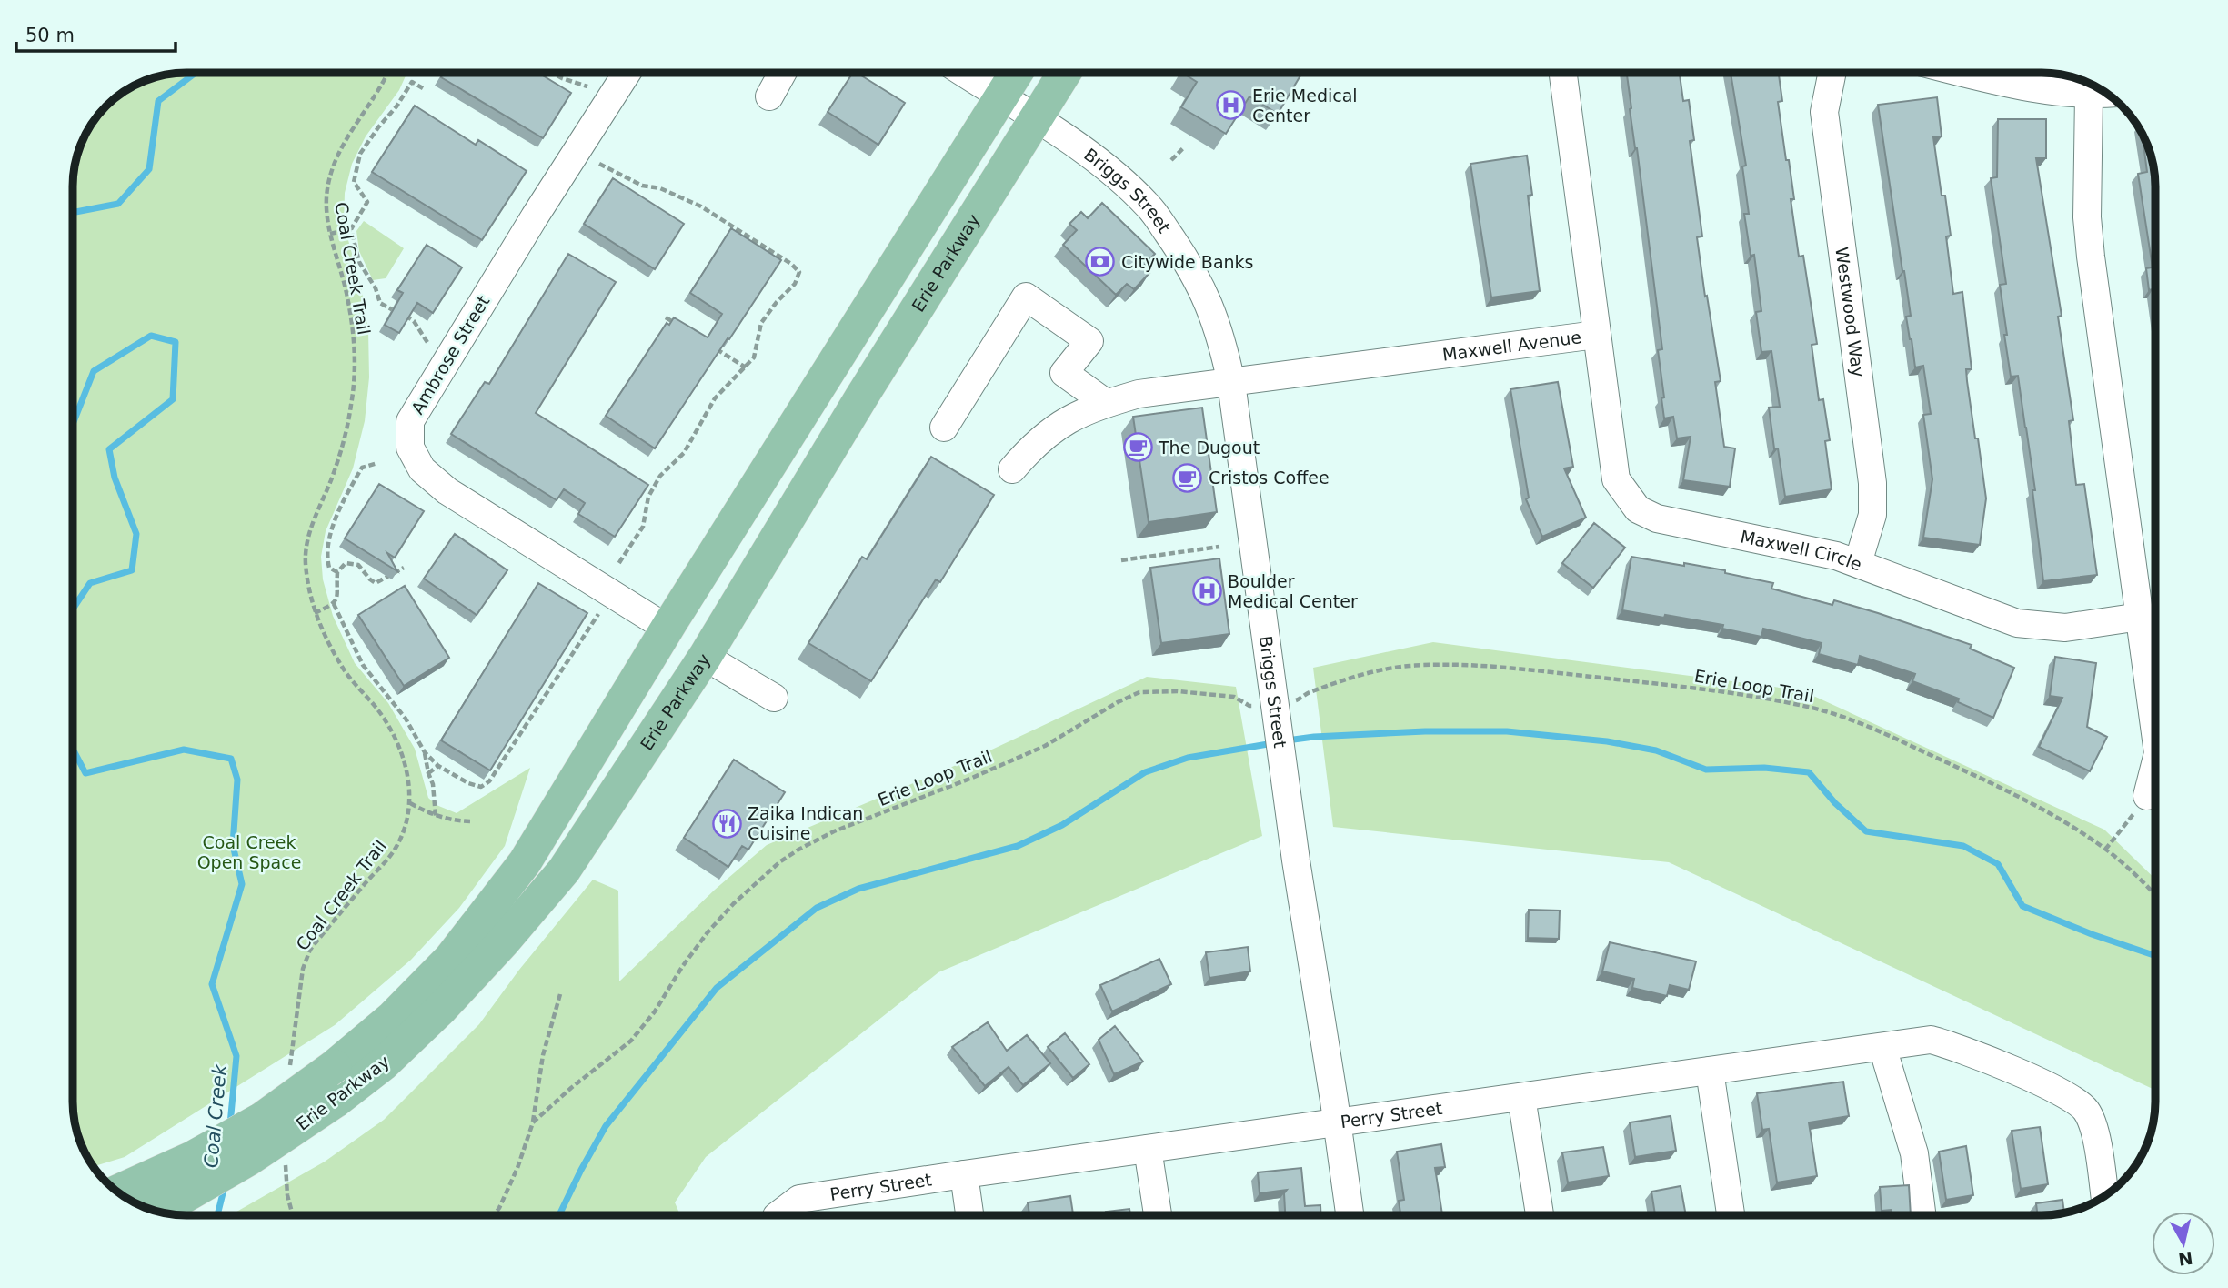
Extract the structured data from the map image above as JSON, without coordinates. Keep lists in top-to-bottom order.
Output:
{
  "streets": {
    "main road": ["Erie Parkway"],
    "street": [
      "Briggs Street",
      "Westwood Way",
      "Maxwell Avenue",
      "Ambrose Street",
      "Maxwell Circle",
      "Perry Street"
    ],
    "path": ["Coal Creek Trail", "Erie Loop Trail"]
  },
  "crossings": [
    ["Briggs Street", "Erie Parkway"],
    ["Briggs Street", "Maxwell Avenue"],
    ["Briggs Street", "Erie Loop Trail"],
    ["Briggs Street", "Perry Street"],
    ["Erie Parkway", "Ambrose Street"],
    ["Westwood Way", "Maxwell Circle"],
    ["Maxwell Avenue", "Maxwell Circle"]
  ],
  "water": ["Coal Creek"],
  "parks": ["Coal Creek Open Space"],
  "places": {
    "hospital": ["Erie Medical Center", "Boulder Medical Center"],
    "bank": ["Citywide Banks"],
    "cafe": ["The Dugout", "Cristos Coffee"],
    "restaurant": ["Zaika Indican Cuisine"]
  },
  "scale_bar": "50 m",
  "north": "bottom"
}
